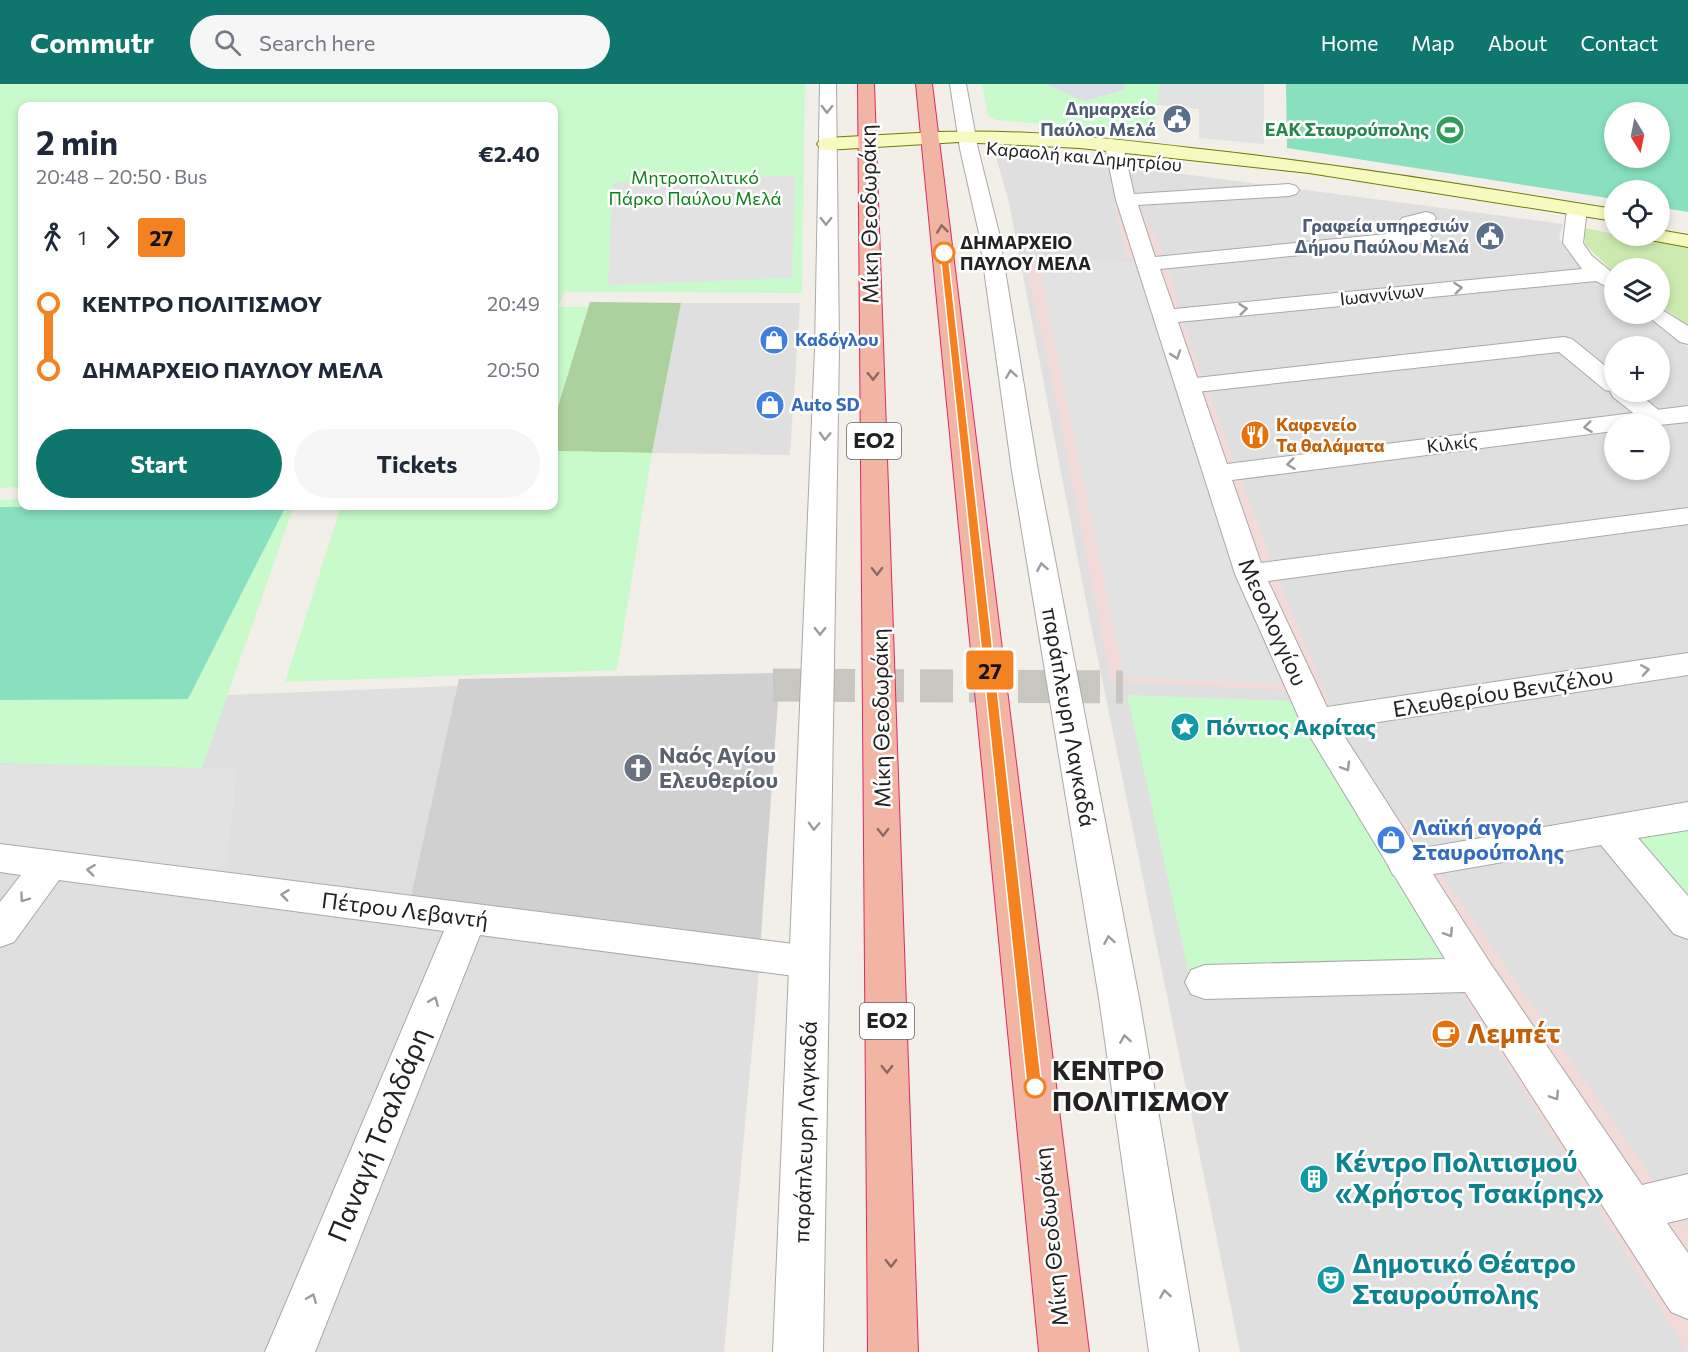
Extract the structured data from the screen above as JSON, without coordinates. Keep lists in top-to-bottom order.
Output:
{
  "streets": {
    "highway": ["Μίκη Θεοδωράκη", "ΕΟ2"],
    "main road": ["Καραολή και Δημητρίου"],
    "street": [
      "Ιωαννίνων",
      "Κιλκίς",
      "Μεσολογγίου",
      "Ελευθερίου Βενιζέλου",
      "παράπλευρη Λαγκαδά",
      "Πέτρου Λεβαντή",
      "Παναγή Τσαλδάρη"
    ]
  },
  "crossings": [
    ["Καραολή και Δημητρίου", "Μίκη Θεοδωράκη"],
    ["Καραολή και Δημητρίου", "Μεσολογγίου"],
    ["Καραολή και Δημητρίου", "παράπλευρη Λαγκαδά"],
    ["Ιωαννίνων", "Μεσολογγίου"],
    ["Κιλκίς", "Μεσολογγίου"],
    ["Μεσολογγίου", "Ελευθερίου Βενιζέλου"],
    ["παράπλευρη Λαγκαδά", "Πέτρου Λεβαντή"],
    ["Πέτρου Λεβαντή", "Παναγή Τσαλδάρη"]
  ],
  "one_way": ["Μεσολογγίου", "Πέτρου Λεβαντή", "Παναγή Τσαλδάρη"],
  "parks": ["Μητροπολιτικό Πάρκο Παύλου Μελά"],
  "places": {
    "public building": ["Δημαρχείο Παύλου Μελά", "Γραφεία υπηρεσιών Δήμου Παύλου Μελά"],
    "sports": ["EAK Σταυρούπολης"],
    "other": ["ΔΗΜΑΡΧΕΙΟ ΠΑΥΛΟΥ ΜΕΛΑ", "ΚΕΝΤΡΟ ΠΟΛΙΤΙΣΜΟΥ"],
    "shop": ["Καδόγλου", "Auto SD", "Λαϊκή αγορά Σταυρούπολης"],
    "restaurant": ["Καφενείο Τα θαλάματα"],
    "place": ["Πόντιος Ακρίτας"],
    "church": ["Ναός Αγίου Ελευθερίου"],
    "cafe": ["Λεμπέτ"],
    "building": ["Κέντρο Πολιτισμού «Χρήστος Τσακίρης»"],
    "theatre": ["Δημοτικό Θέατρο Σταυρούπολης"]
  },
  "lines": ["bus line 27"],
  "north": "bottom",
  "page": {
    "header": "Commutr",
    "search": "Search here",
    "nav": [
      "Home",
      "Map",
      "About",
      "Contact"
    ],
    "on_map": "27",
    "map_buttons": ["+", "−"],
    "heading": ["2 min", "20:48 – 20:50 · Bus", "€2.40"],
    "legs": ["1", "27"],
    "list": [
      {
        "name": "ΚΕΝΤΡΟ ΠΟΛΙΤΙΣΜΟΥ",
        "value": "20:49"
      },
      {
        "name": "ΔΗΜΑΡΧΕΙΟ ΠΑΥΛΟΥ ΜΕΛΑ",
        "value": "20:50"
      }
    ],
    "buttons": ["Start", "Tickets"]
  }
}
